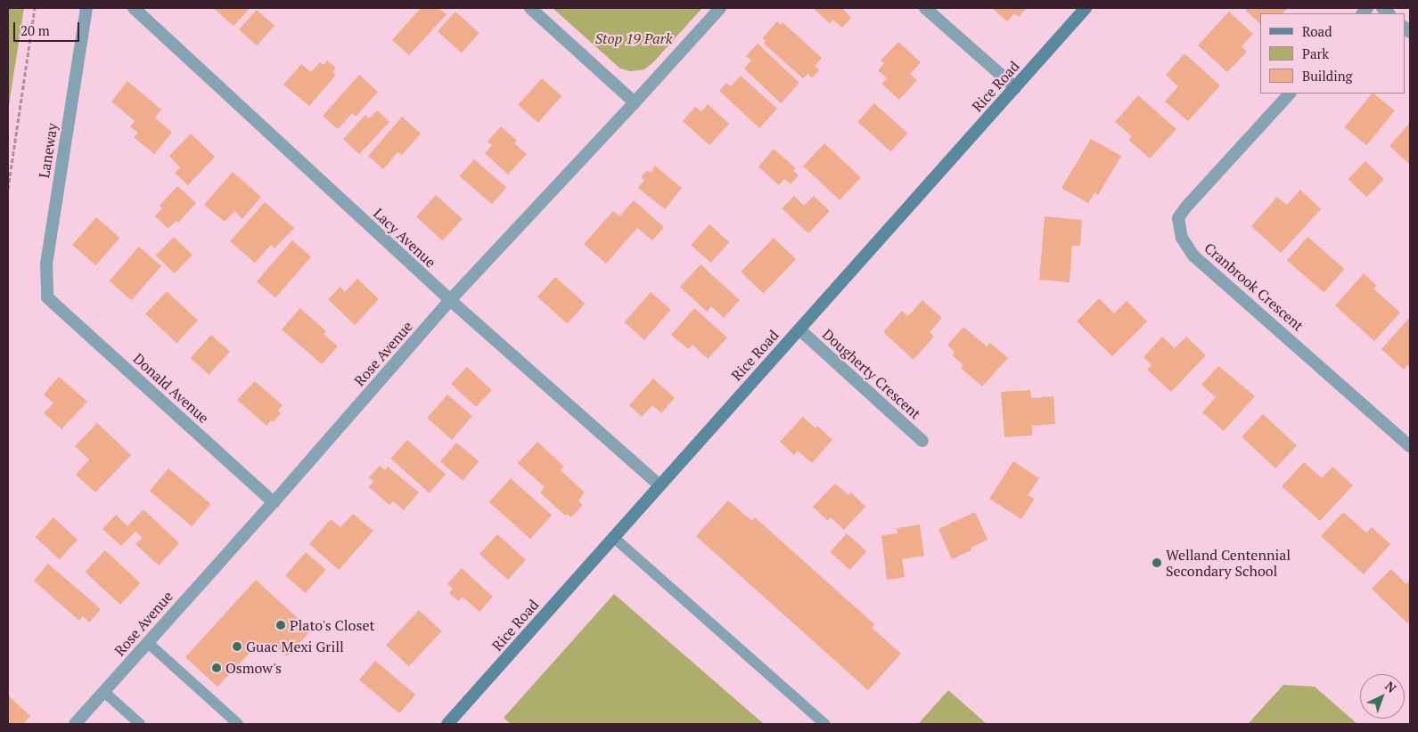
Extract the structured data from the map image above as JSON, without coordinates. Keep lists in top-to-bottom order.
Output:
{
  "streets": {
    "main road": ["Rice Road"],
    "street": [
      "Laneway",
      "Lacy Avenue",
      "Cranbrook Crescent",
      "Rose Avenue",
      "Dougherty Crescent",
      "Donald Avenue"
    ]
  },
  "crossings": [
    ["Rice Road", "Lacy Avenue"],
    ["Rice Road", "Dougherty Crescent"],
    ["Laneway", "Donald Avenue"],
    ["Lacy Avenue", "Rose Avenue"],
    ["Rose Avenue", "Donald Avenue"]
  ],
  "parks": ["Stop 19 Park"],
  "places": [
    "Welland Centennial Secondary School",
    "Plato's Closet",
    "Guac Mexi Grill",
    "Osmow's"
  ],
  "legend": ["Road", "Park", "Building"],
  "scale_bar": "20 m",
  "north": "top right"
}
